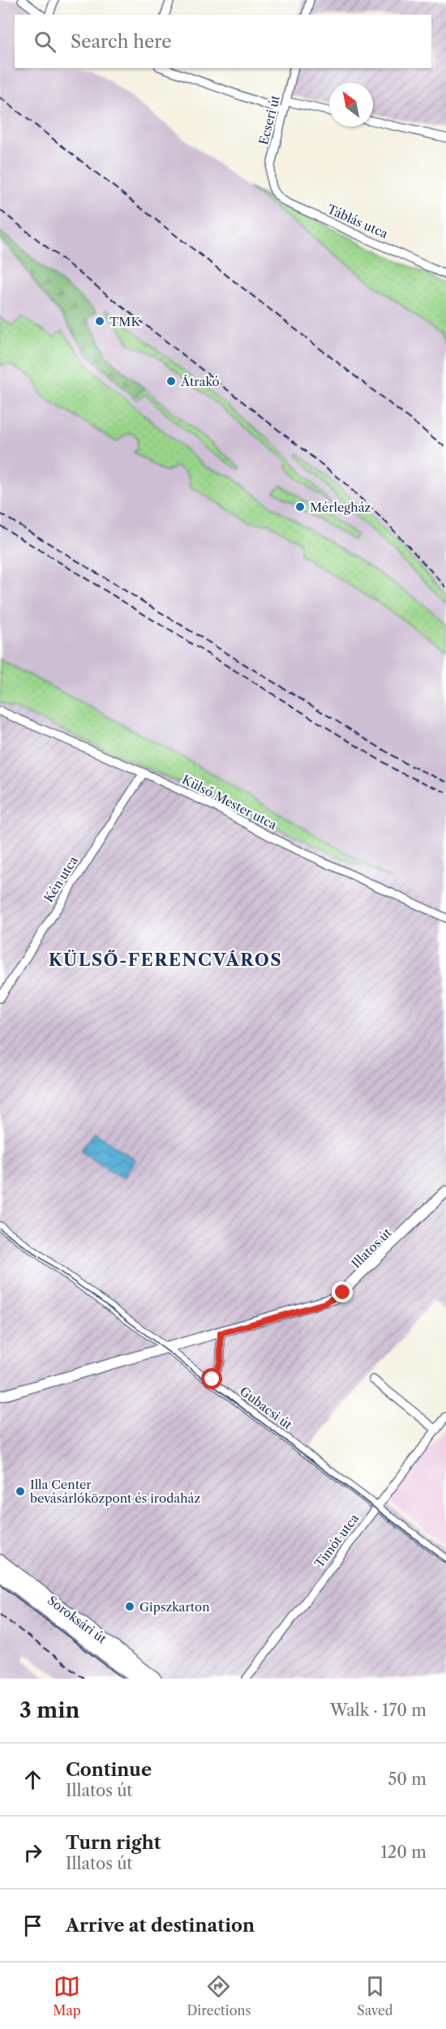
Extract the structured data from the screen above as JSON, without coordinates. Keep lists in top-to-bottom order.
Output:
{
  "streets": {
    "main road": ["Soroksári út"],
    "street": [
      "Ecseri út",
      "Táblás utca",
      "Külső Mester utca",
      "Kén utca",
      "Illatos út",
      "Gubacsi út",
      "Timót utca"
    ]
  },
  "crossings": [
    ["Ecseri út", "Táblás utca"],
    ["Külső Mester utca", "Kén utca"],
    ["Illatos út", "Gubacsi út"],
    ["Gubacsi út", "Timót utca"]
  ],
  "districts": ["KÜLSŐ-FERENCVÁROS"],
  "places": [
    "TMK",
    "Átrakó",
    "Mérlegház",
    "Illa Center bevásárlóközpont és irodaház",
    "Gipszkarton"
  ],
  "north": "top left",
  "page": {
    "search": "Search here",
    "heading": ["3 min", "Walk · 170 m"],
    "list": [
      ["Continue", "Illatos út", "50 m"],
      ["Turn right", "Illatos út", "120 m"],
      "Arrive at destination"
    ],
    "nav": ["Map", "Directions", "Saved"]
  }
}
